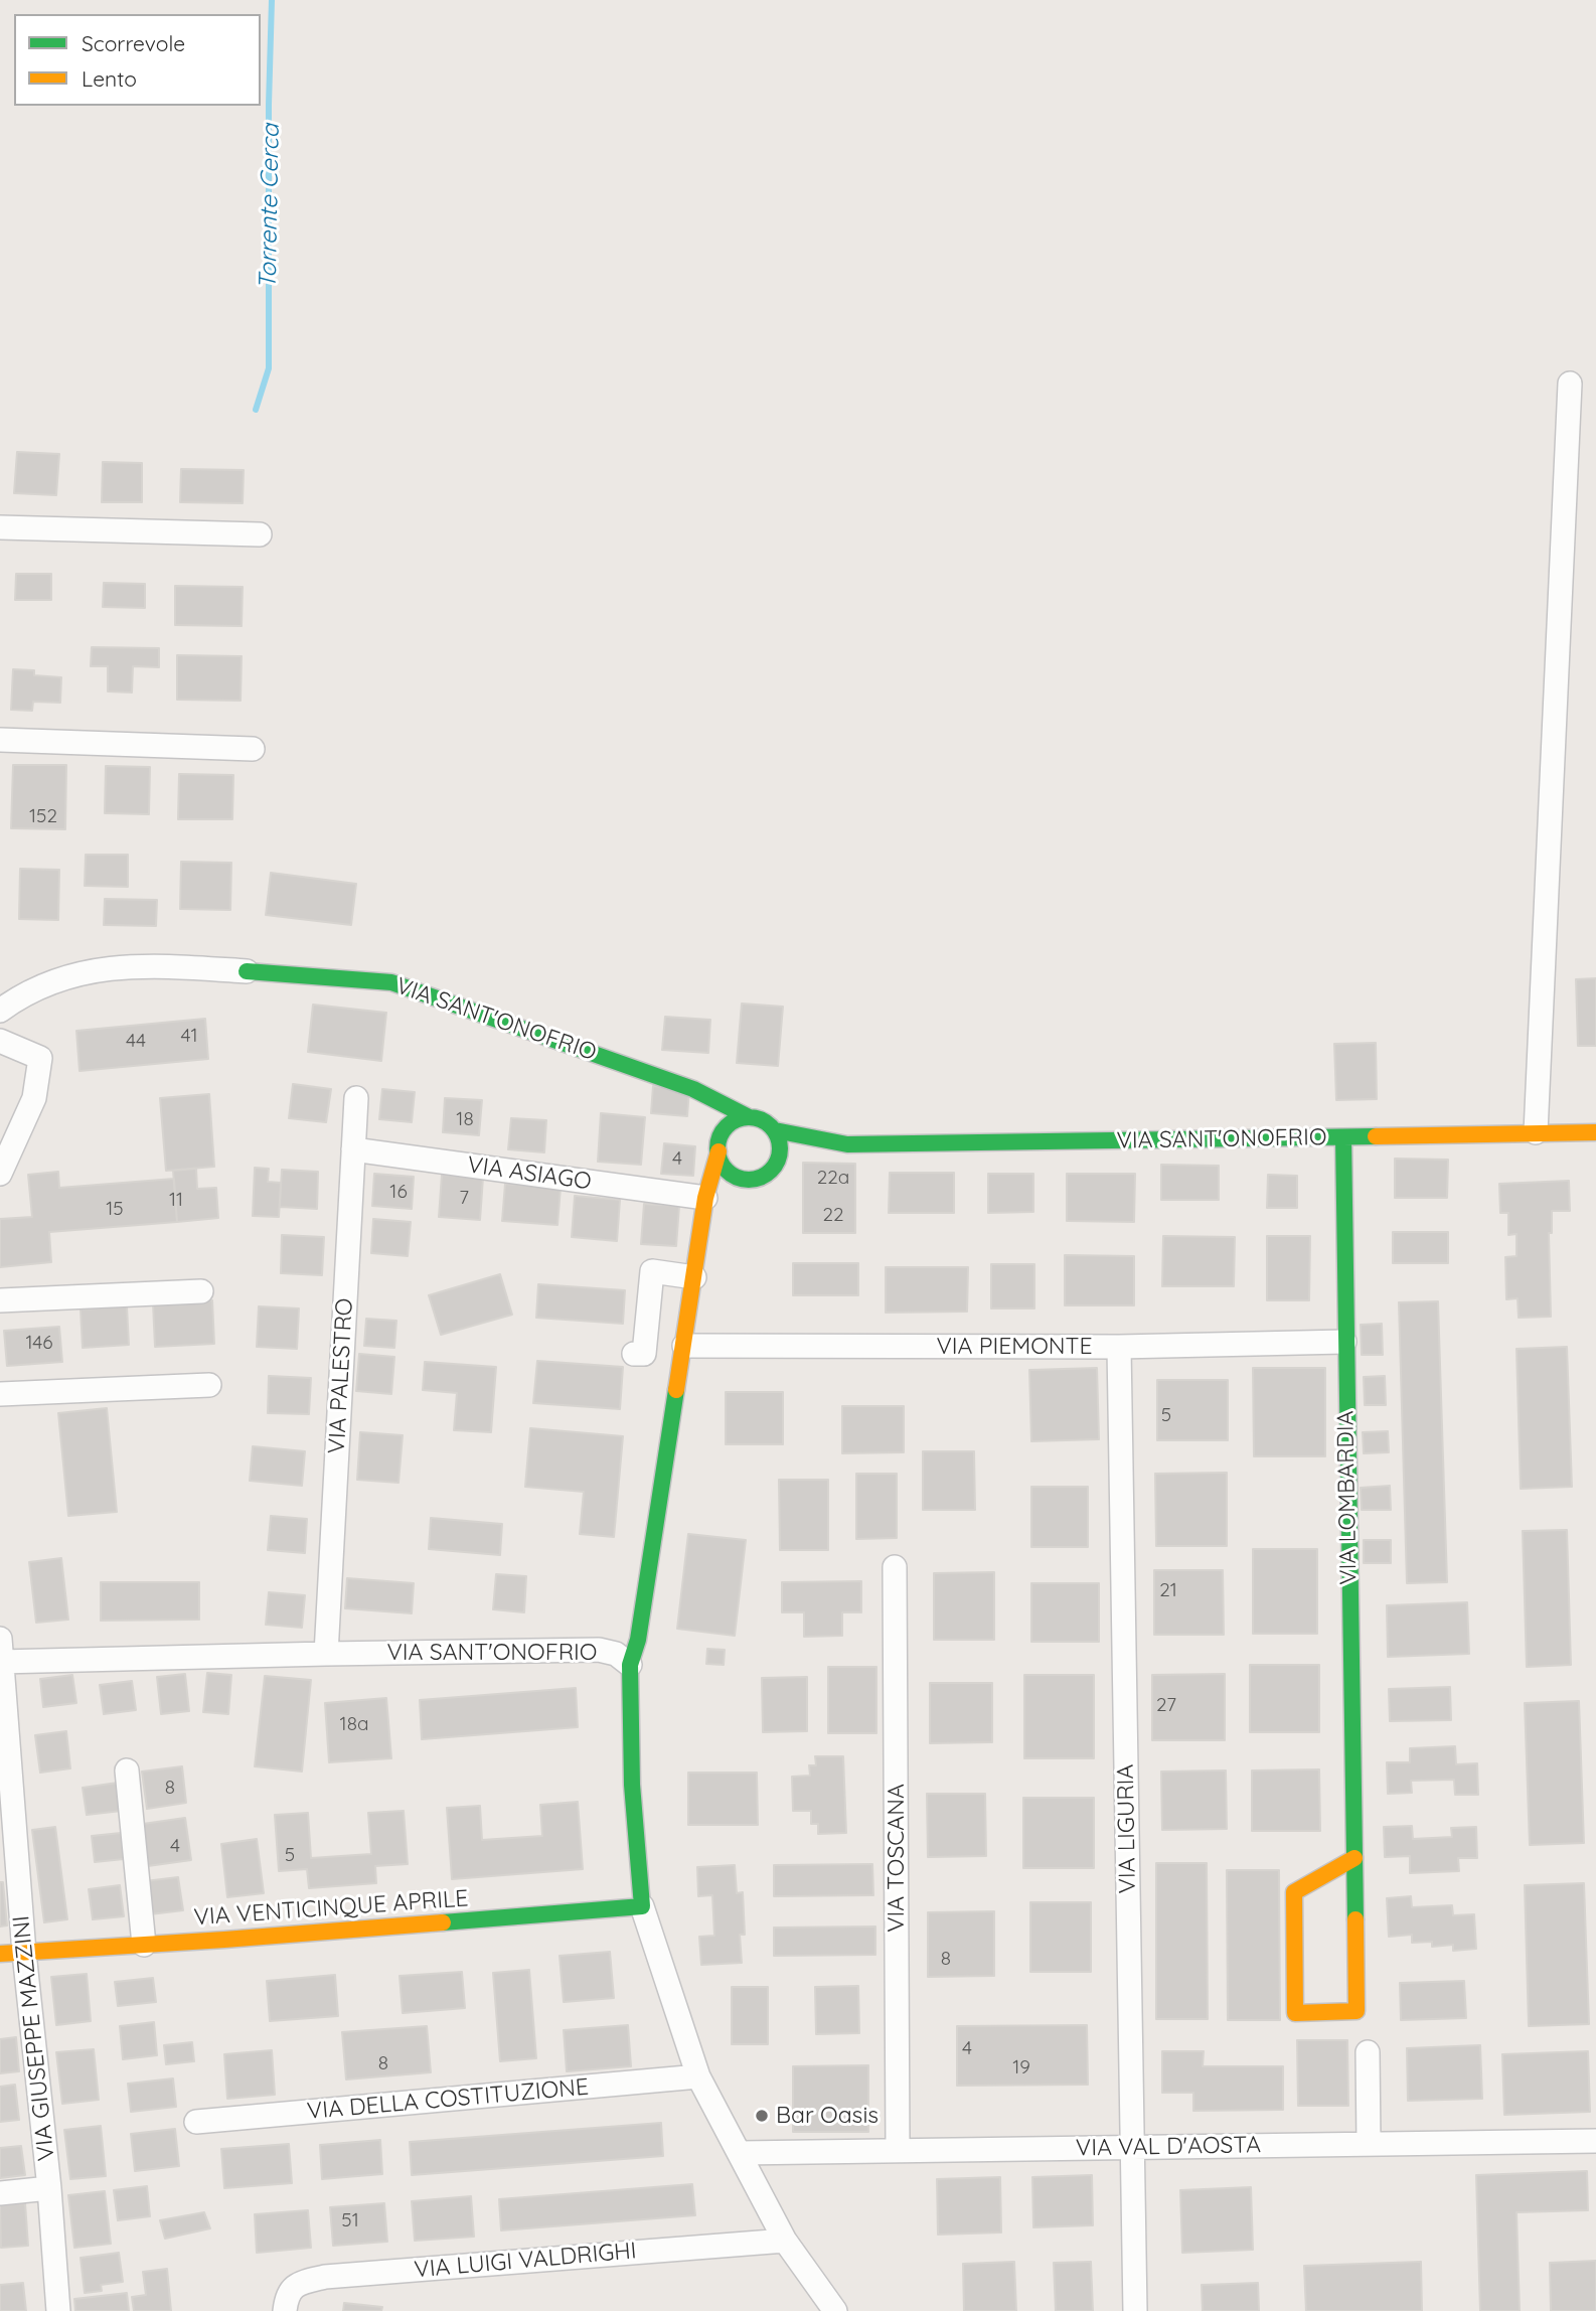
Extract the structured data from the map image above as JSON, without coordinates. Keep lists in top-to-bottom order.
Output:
{
  "streets": {
    "street": [
      "VIA SANT'ONOFRIO",
      "VIA ASIAGO",
      "VIA PIEMONTE",
      "VIA PALESTRO",
      "VIA LOMBARDIA",
      "VIA LIGURIA",
      "VIA TOSCANA",
      "VIA VENTICINQUE APRILE",
      "VIA GIUSEPPE MAZZINI",
      "VIA DELLA COSTITUZIONE",
      "VIA VAL D'AOSTA",
      "VIA LUIGI VALDRIGHI"
    ]
  },
  "crossings": [
    ["VIA SANT'ONOFRIO", "VIA ASIAGO"],
    ["VIA SANT'ONOFRIO", "VIA PIEMONTE"],
    ["VIA SANT'ONOFRIO", "VIA PALESTRO"],
    ["VIA SANT'ONOFRIO", "VIA LOMBARDIA"],
    ["VIA SANT'ONOFRIO", "VIA GIUSEPPE MAZZINI"],
    ["VIA ASIAGO", "VIA PALESTRO"],
    ["VIA PIEMONTE", "VIA LOMBARDIA"],
    ["VIA PIEMONTE", "VIA LIGURIA"],
    ["VIA LIGURIA", "VIA VAL D'AOSTA"],
    ["VIA TOSCANA", "VIA VAL D'AOSTA"],
    ["VIA VENTICINQUE APRILE", "VIA GIUSEPPE MAZZINI"]
  ],
  "water": ["Torrente Cerca"],
  "places": ["Bar Oasis"],
  "house_numbers": [
    "152",
    "41",
    "44",
    "18",
    "4",
    "22a",
    "16",
    "7",
    "11",
    "15",
    "22",
    "146",
    "5",
    "21",
    "27",
    "18a",
    "8",
    "4",
    "5",
    "8",
    "4",
    "8",
    "19",
    "51"
  ],
  "legend": ["Scorrevole", "Lento"]
}
